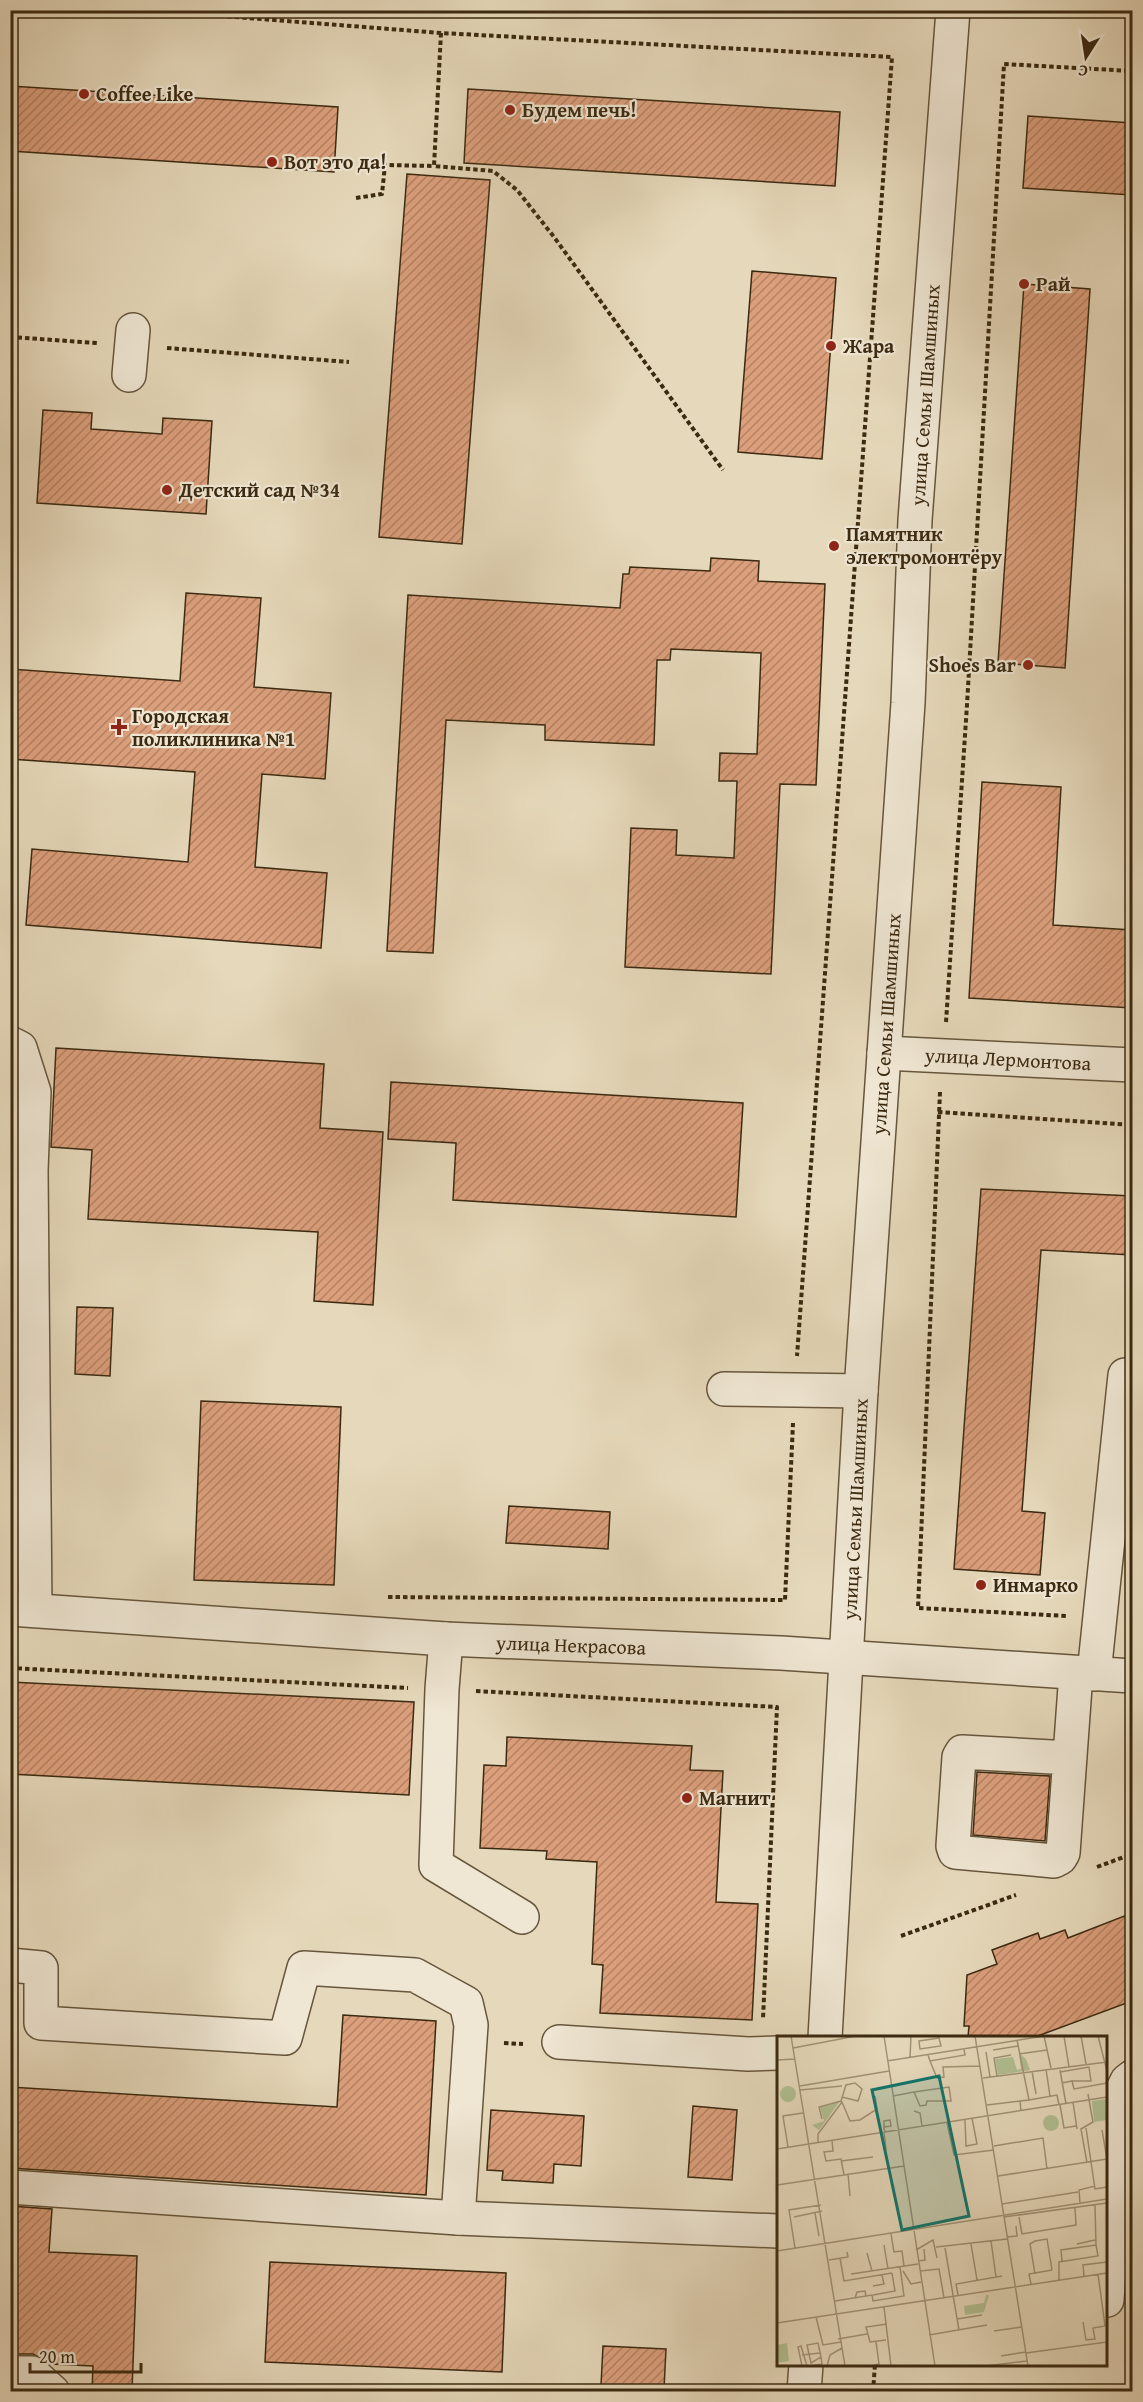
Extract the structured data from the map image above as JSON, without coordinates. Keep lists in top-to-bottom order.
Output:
{
  "streets": {
    "street": ["улица Семьи Шамшиных", "улица Лермонтова", "улица Некрасова"]
  },
  "crossings": [
    ["улица Семьи Шамшиных", "улица Лермонтова"],
    ["улица Семьи Шамшиных", "улица Некрасова"]
  ],
  "places": {
    "other": [
      "Coffee Like",
      "Будем печь!",
      "Вот это да!",
      "Рай",
      "Жара",
      "Детский сад №34",
      "Памятник электромонтёру",
      "Shoes Bar",
      "Инмарко",
      "Магнит"
    ],
    "health": ["Городская поликлиника №1"]
  },
  "scale_bar": "20 m",
  "north": "bottom"
}
